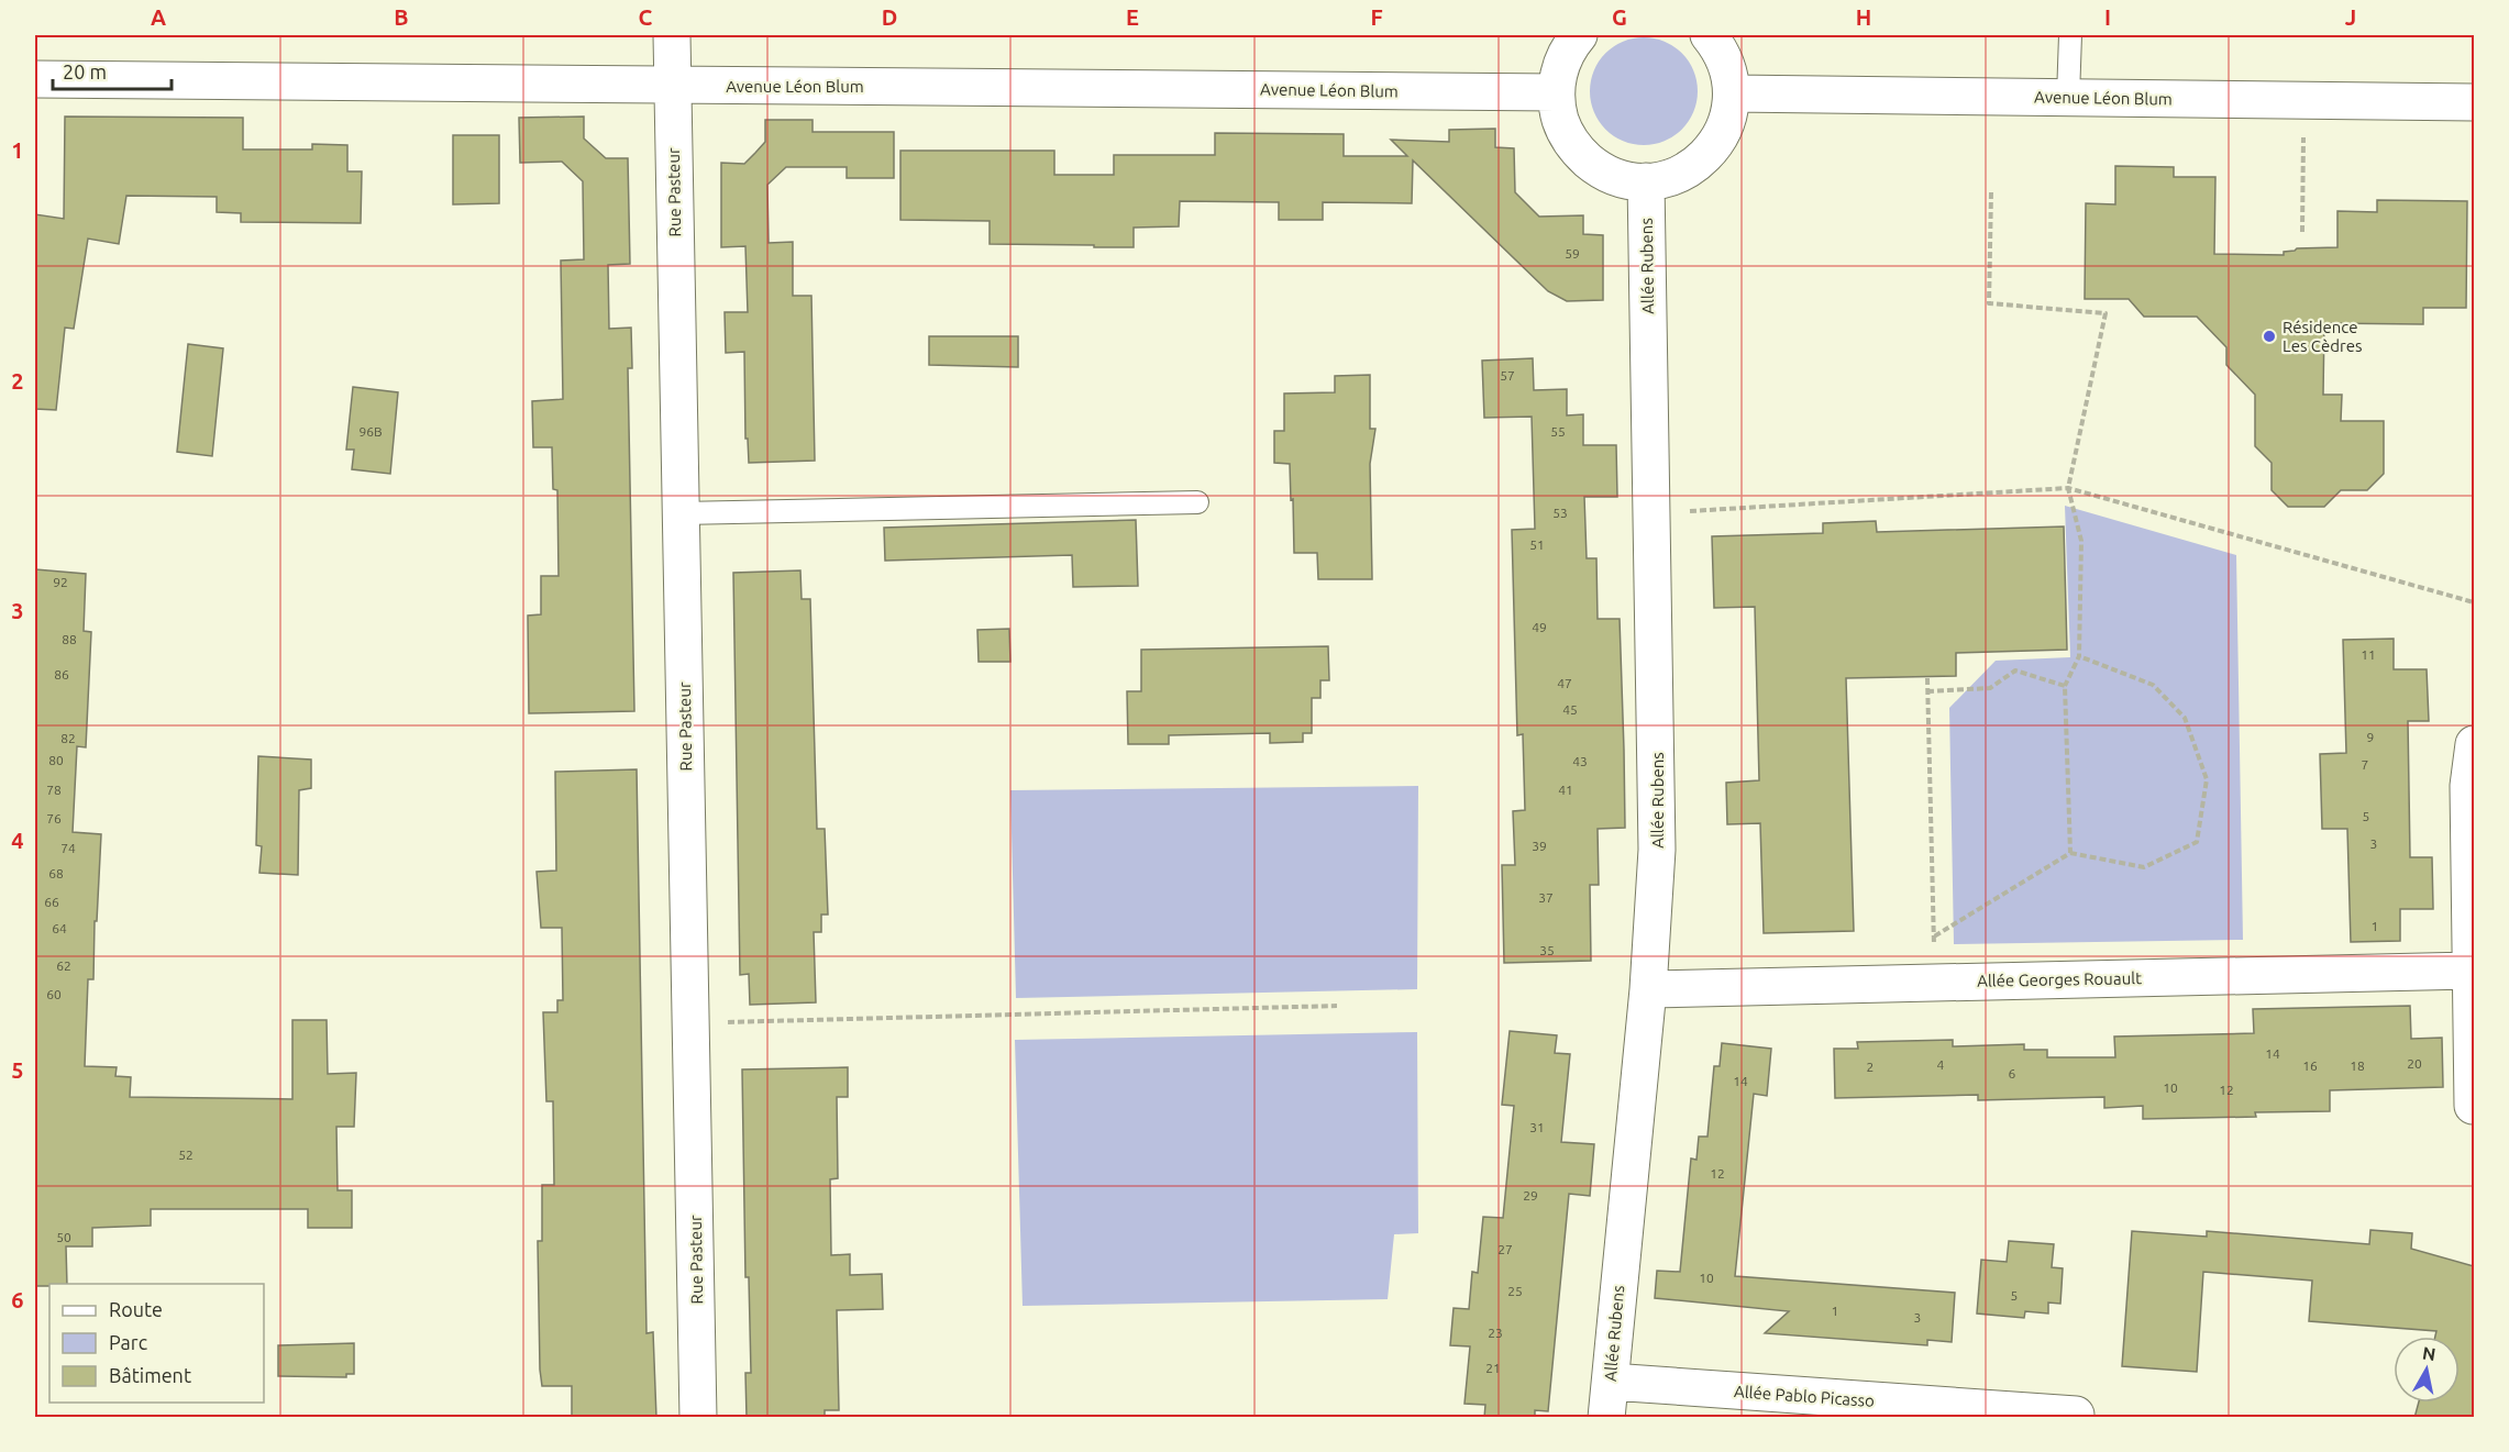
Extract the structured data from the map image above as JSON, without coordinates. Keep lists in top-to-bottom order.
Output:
{
  "streets": {
    "street": [
      "Avenue Léon Blum",
      "Rue Pasteur",
      "Allée Rubens",
      "Allée Georges Rouault",
      "Allée Pablo Picasso"
    ]
  },
  "crossings": [
    ["Avenue Léon Blum", "Rue Pasteur"],
    ["Allée Rubens", "Allée Georges Rouault"],
    ["Allée Rubens", "Allée Pablo Picasso"]
  ],
  "places": ["Résidence Les Cèdres"],
  "house_numbers": [
    "59",
    "57",
    "96B",
    "55",
    "53",
    "51",
    "92",
    "49",
    "88",
    "11",
    "86",
    "47",
    "45",
    "9",
    "82",
    "80",
    "43",
    "7",
    "78",
    "41",
    "5",
    "76",
    "3",
    "39",
    "74",
    "68",
    "37",
    "66",
    "1",
    "64",
    "35",
    "62",
    "60",
    "14",
    "20",
    "4",
    "16",
    "18",
    "2",
    "6",
    "14",
    "10",
    "12",
    "31",
    "52",
    "12",
    "29",
    "50",
    "27",
    "10",
    "25",
    "5",
    "1",
    "3",
    "23",
    "21"
  ],
  "legend": ["Route", "Parc", "Bâtiment"],
  "scale_bar": "20 m",
  "north": "top",
  "grid": {
    "columns": [
      "A",
      "B",
      "C",
      "D",
      "E",
      "F",
      "G",
      "H",
      "I",
      "J"
    ],
    "rows": [
      "1",
      "2",
      "3",
      "4",
      "5",
      "6"
    ]
  }
}
